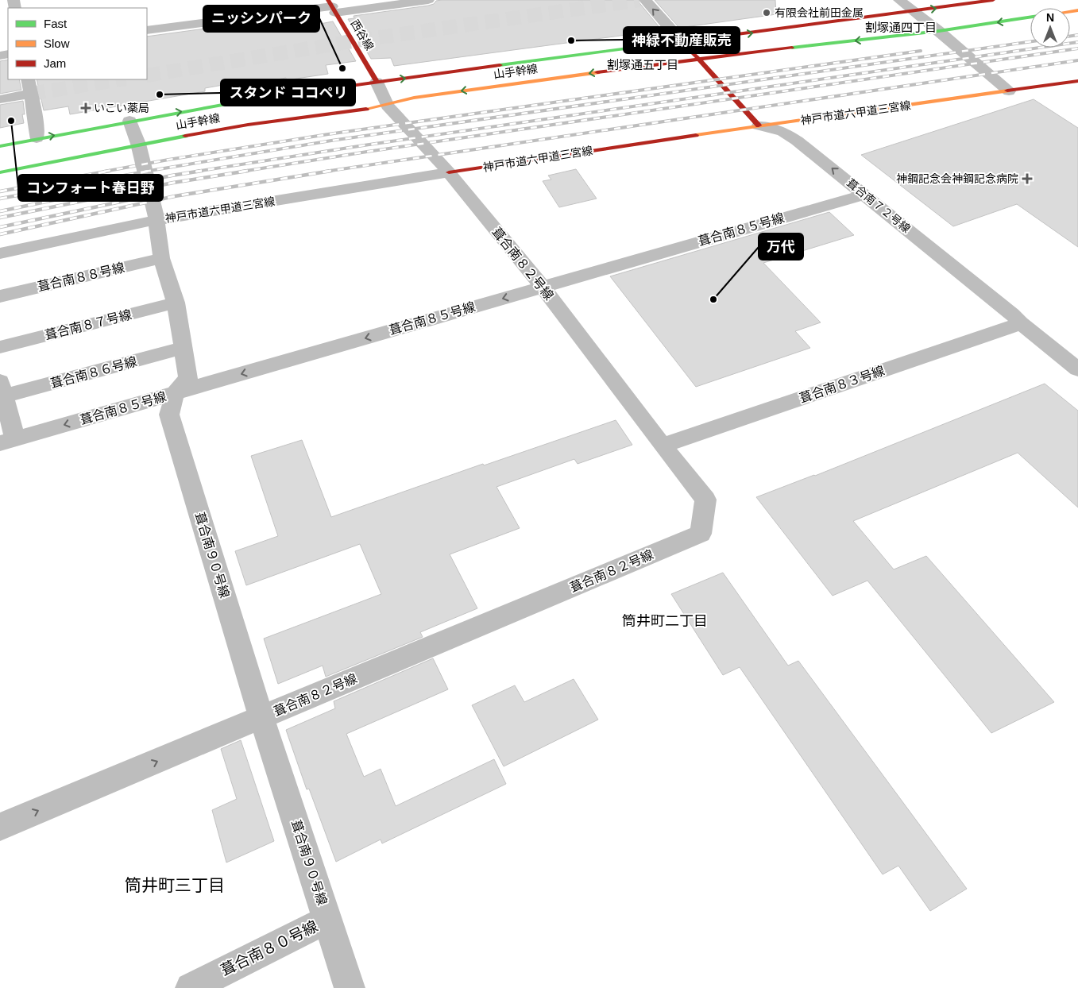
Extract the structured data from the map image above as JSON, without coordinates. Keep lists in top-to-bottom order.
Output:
{
  "streets": {
    "street": [
      "西谷線",
      "山手幹線",
      "神戸市道六甲道三宮線",
      "葺合南７２号線",
      "葺合南８５号線",
      "葺合南８２号線",
      "葺合南８８号線",
      "葺合南８７号線",
      "葺合南８６号線",
      "葺合南８３号線",
      "葺合南９０号線",
      "葺合南８０号線"
    ]
  },
  "crossings": [
    ["西谷線", "山手幹線"],
    ["西谷線", "葺合南８２号線"],
    ["山手幹線", "葺合南８２号線"],
    ["山手幹線", "葺合南９０号線"],
    ["神戸市道六甲道三宮線", "葺合南７２号線"],
    ["神戸市道六甲道三宮線", "葺合南８２号線"],
    ["神戸市道六甲道三宮線", "葺合南９０号線"],
    ["葺合南７２号線", "葺合南８５号線"],
    ["葺合南７２号線", "葺合南８３号線"],
    ["葺合南８５号線", "葺合南８２号線"],
    ["葺合南８５号線", "葺合南９０号線"],
    ["葺合南８２号線", "葺合南８３号線"],
    ["葺合南８２号線", "葺合南９０号線"],
    ["葺合南８８号線", "葺合南９０号線"],
    ["葺合南８７号線", "葺合南９０号線"],
    ["葺合南８６号線", "葺合南９０号線"],
    ["葺合南９０号線", "葺合南８０号線"]
  ],
  "one_way": ["葺合南８５号線"],
  "districts": [
    "割塚通四丁目",
    "割塚通五丁目",
    "筒井町二丁目",
    "筒井町三丁目"
  ],
  "places": {
    "other": [
      "有限会社前田金属",
      "神緑不動産販売",
      "ニッシンパーク",
      "スタンド ココペリ",
      "コンフォート春日野",
      "万代"
    ],
    "health": ["いこい薬局", "神鋼記念会神鋼記念病院"]
  },
  "legend": ["Fast", "Slow", "Jam"],
  "north": "top"
}
